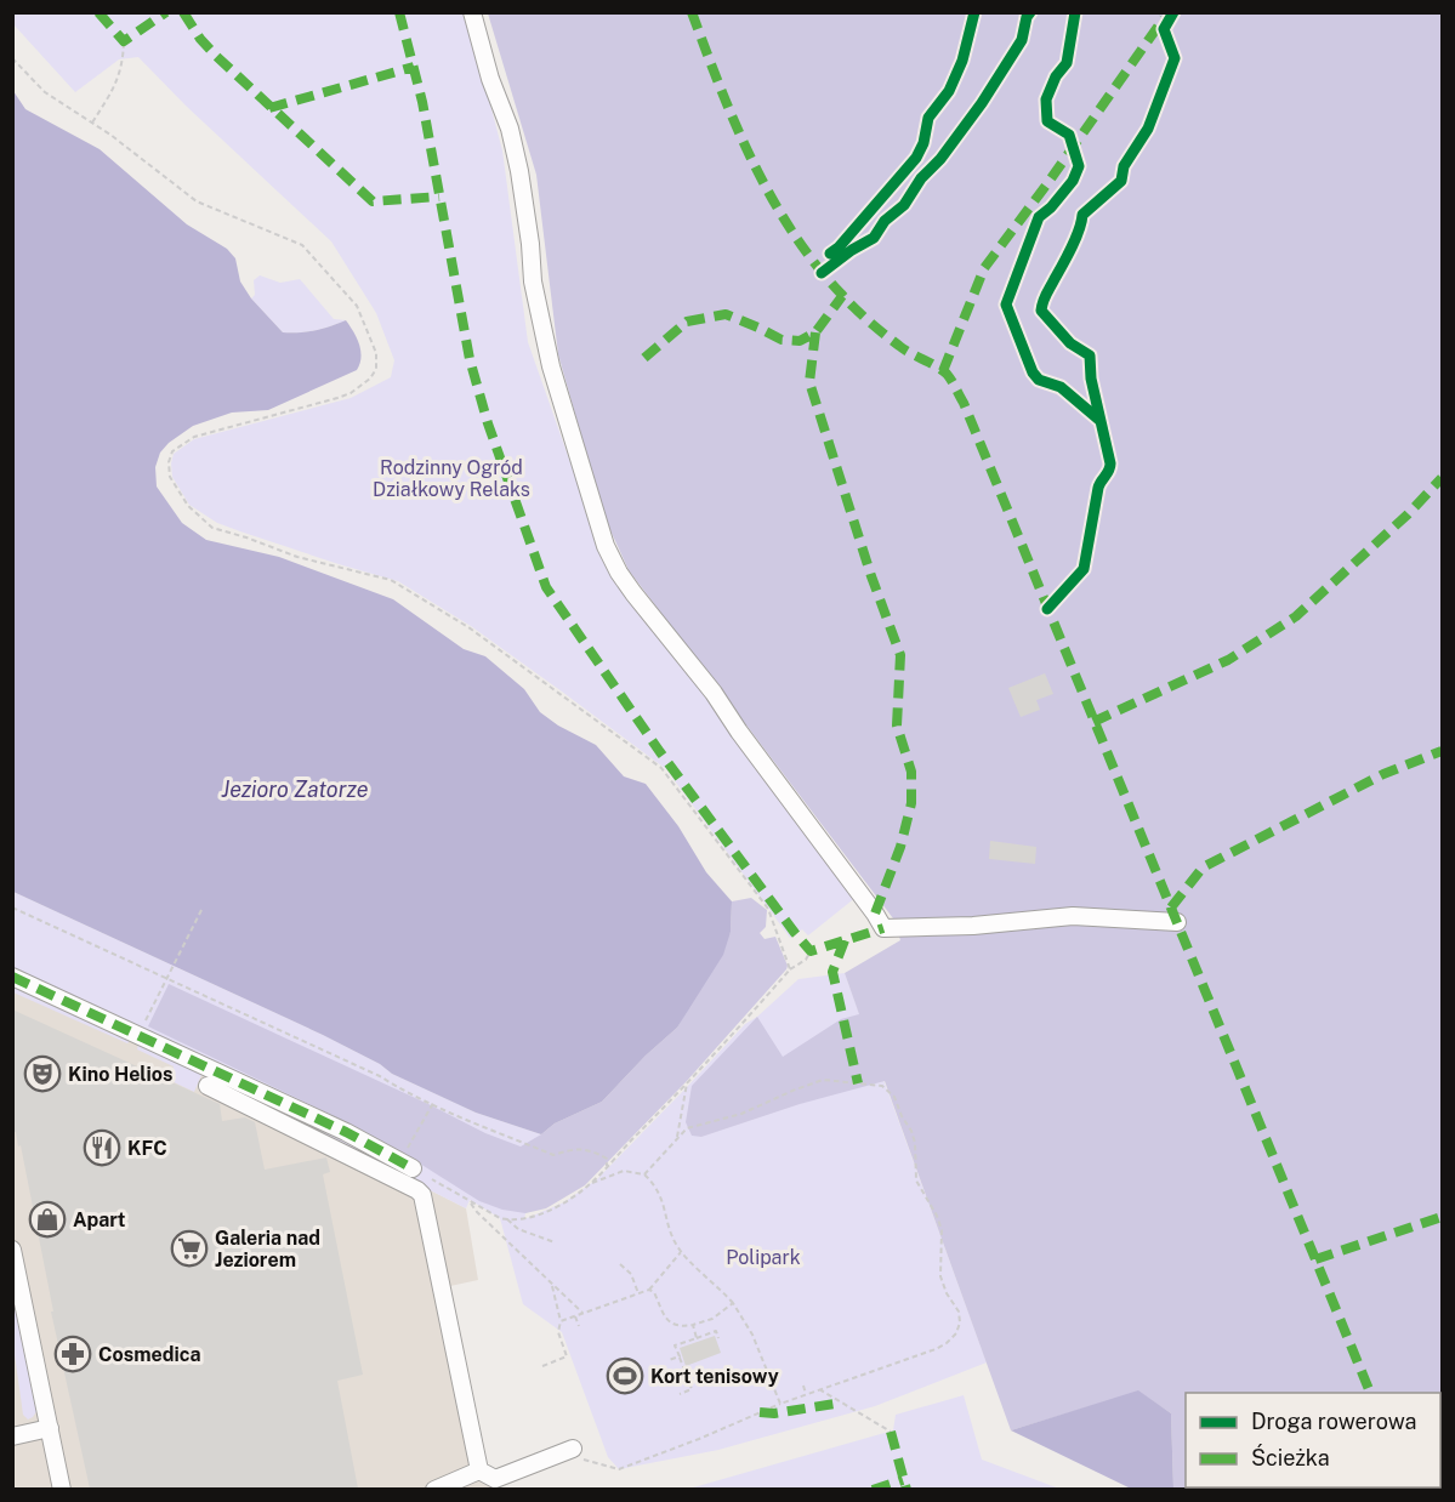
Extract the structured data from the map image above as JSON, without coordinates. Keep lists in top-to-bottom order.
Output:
{
  "water": ["Jezioro Zatorze"],
  "parks": ["Rodzinny Ogród Działkowy Relaks", "Polipark"],
  "places": {
    "theatre": ["Kino Helios"],
    "restaurant": ["KFC"],
    "shop": ["Apart"],
    "supermarket": ["Galeria nad Jeziorem"],
    "pharmacy": ["Cosmedica"],
    "sports": ["Kort tenisowy"]
  },
  "legend": ["Droga rowerowa", "Ścieżka"]
}
